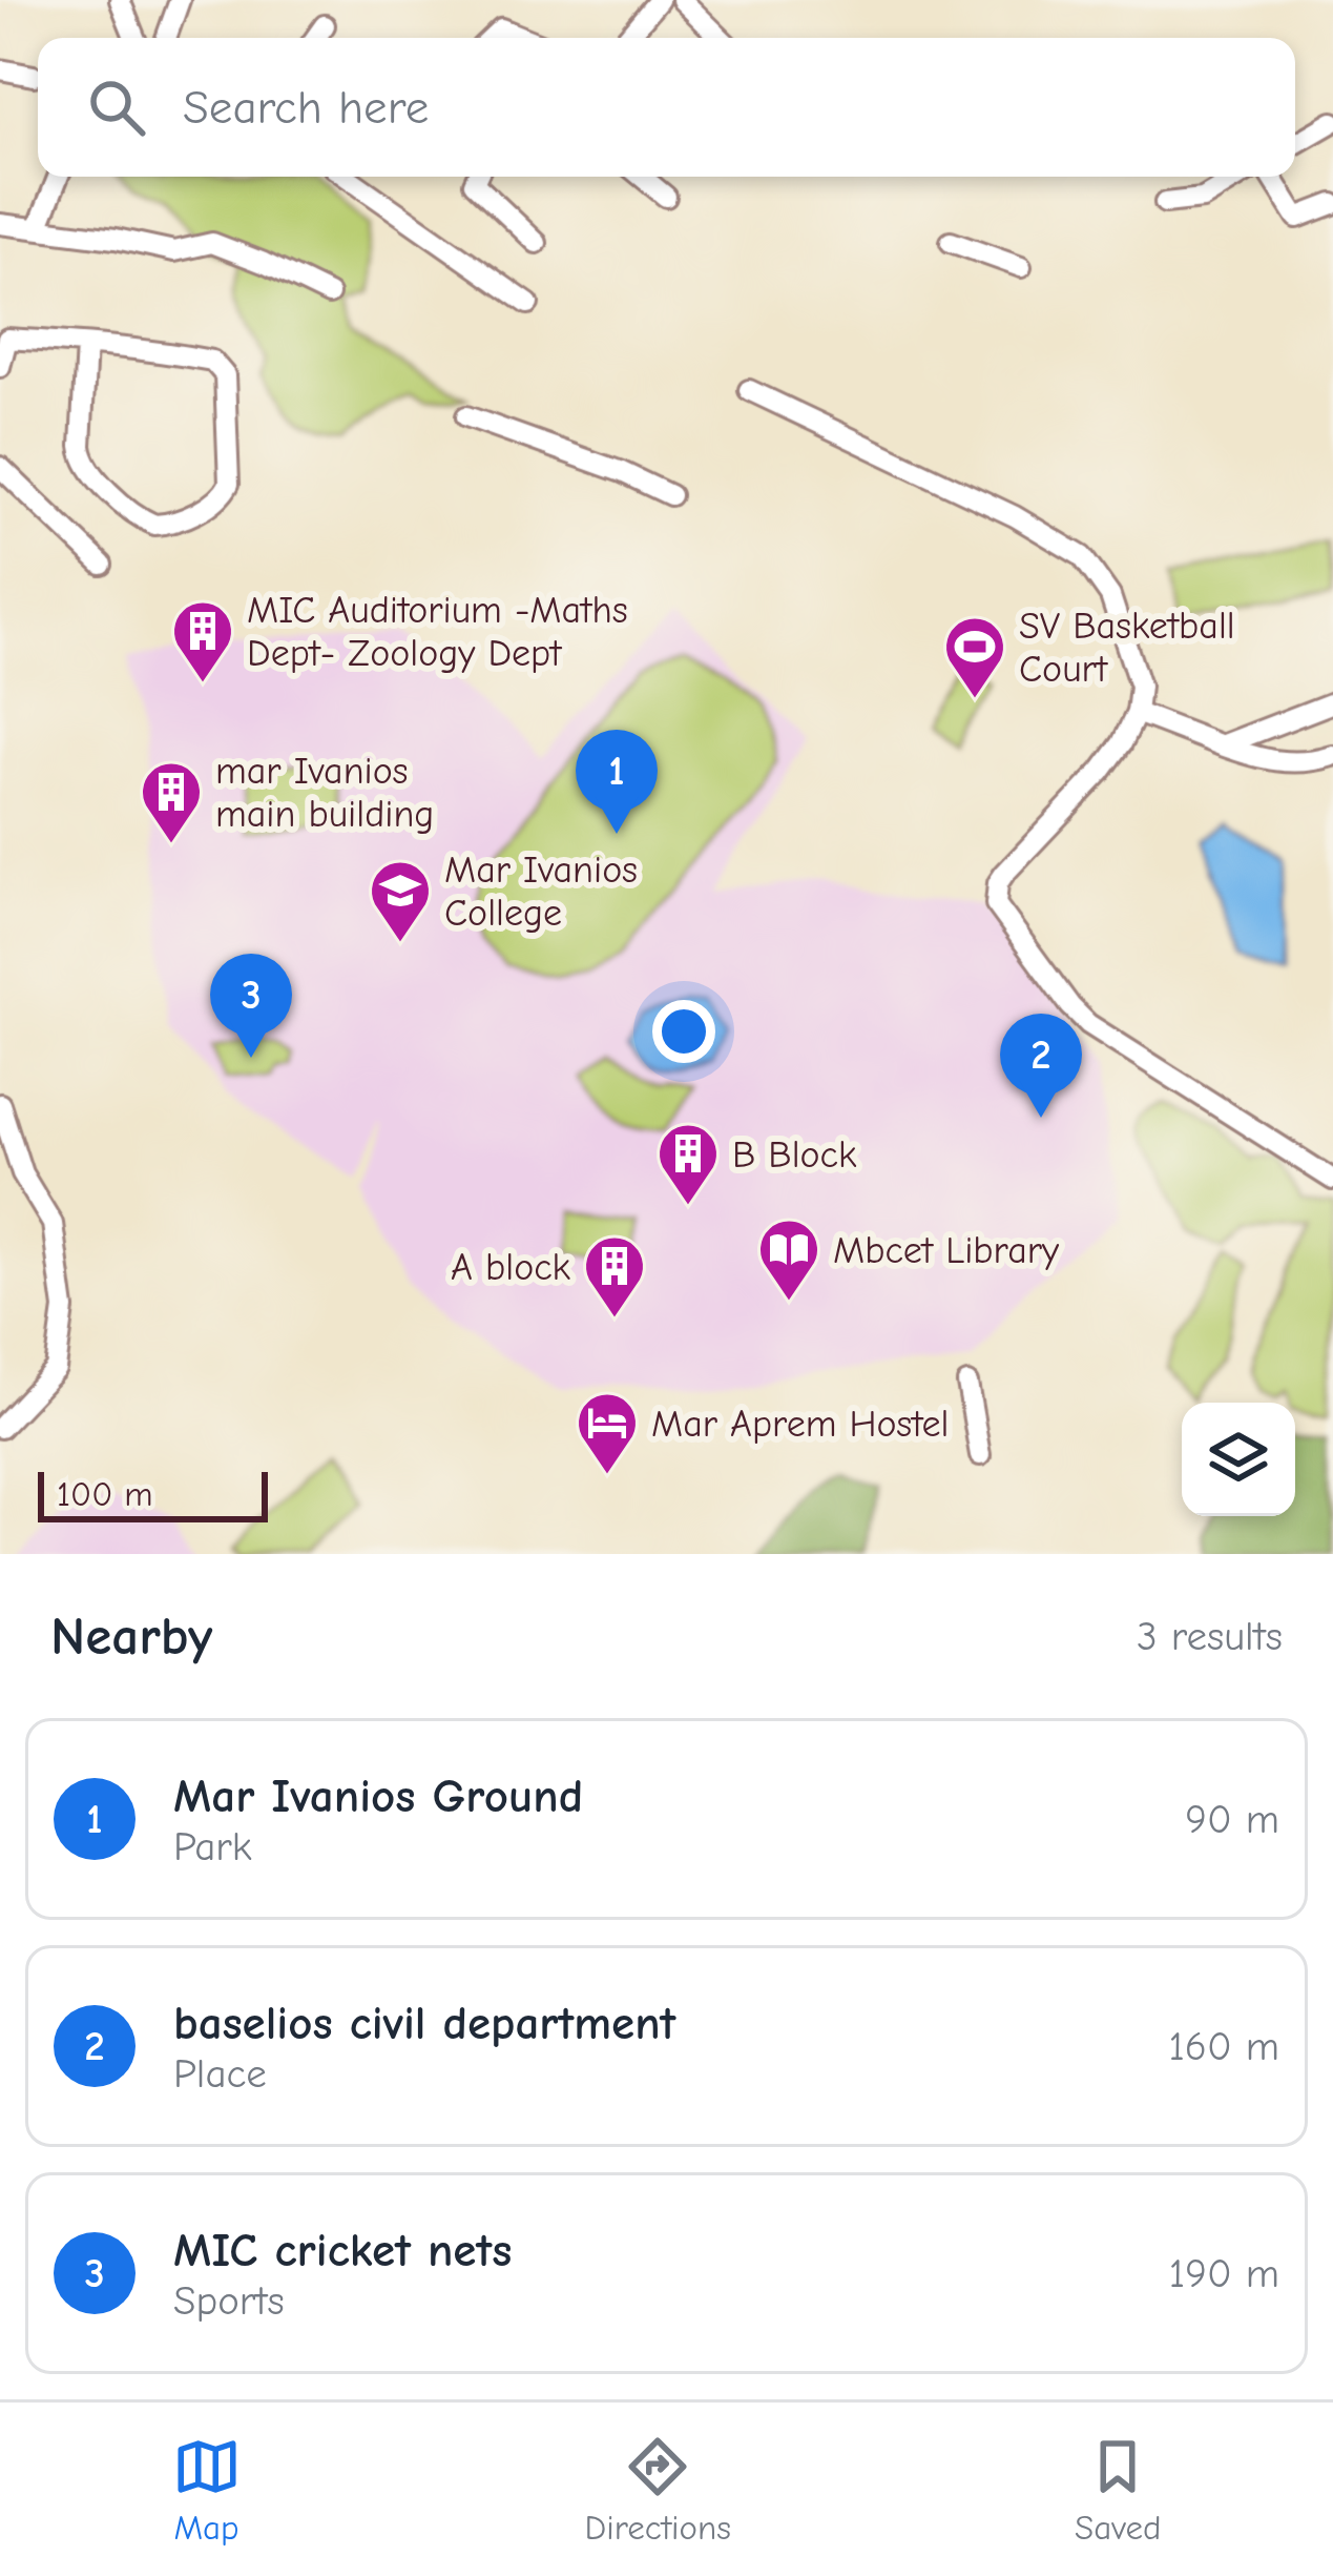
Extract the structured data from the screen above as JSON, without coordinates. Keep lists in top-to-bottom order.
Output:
{
  "places": {
    "building": [
      "MIC Auditorium -Maths Dept- Zoology Dept",
      "mar Ivanios main building",
      "B Block",
      "A block"
    ],
    "sports": ["SV Basketball Court"],
    "school or university": ["Mar Ivanios College"],
    "library": ["Mbcet Library"],
    "hotel": ["Mar Aprem Hostel"]
  },
  "scale_bar": "100 m",
  "page": {
    "search": "Search here",
    "pins": ["1", "3", "2"],
    "scale": "100 m",
    "heading": ["Nearby", "3 results"],
    "list": [
      {
        "mark": "1",
        "name": "Mar Ivanios Ground",
        "note": "Park",
        "value": "90 m"
      },
      {
        "mark": "2",
        "name": "baselios civil department",
        "note": "Place",
        "value": "160 m"
      },
      {
        "mark": "3",
        "name": "MIC cricket nets",
        "note": "Sports",
        "value": "190 m"
      }
    ],
    "nav": ["Map", "Directions", "Saved"]
  }
}
